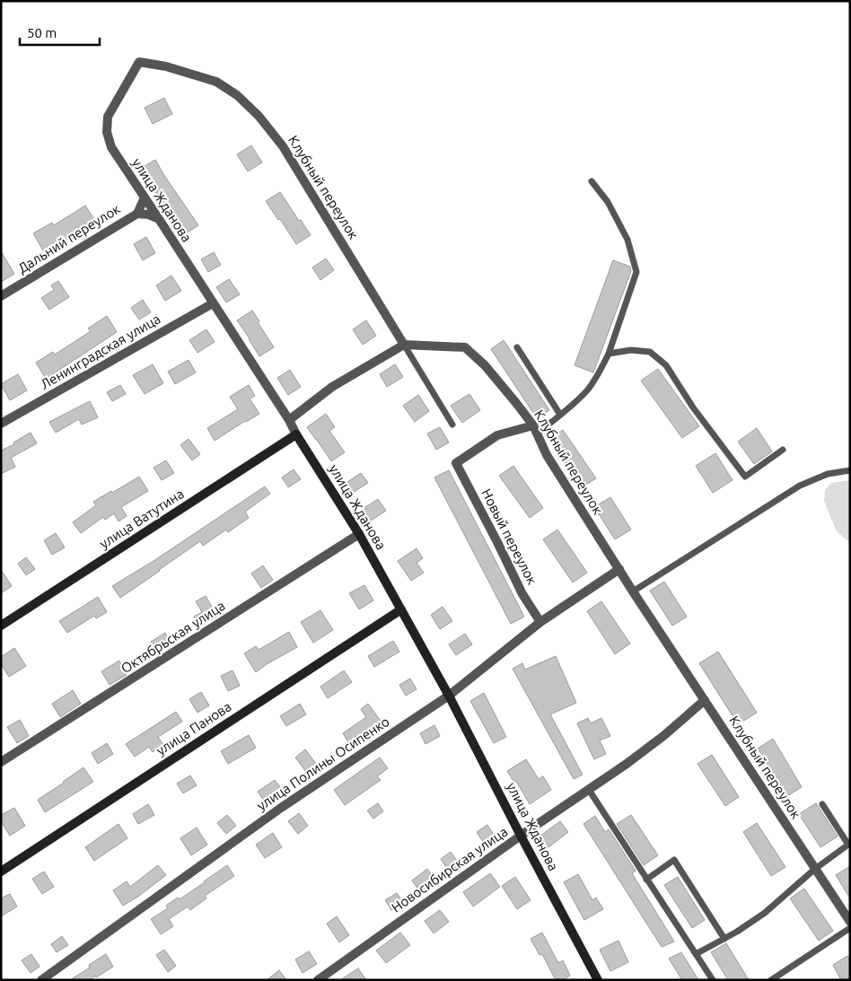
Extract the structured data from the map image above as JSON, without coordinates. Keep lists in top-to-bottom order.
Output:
{
  "streets": {
    "main road": ["улица Жданова", "улица Ватутина", "улица Панова"],
    "street": [
      "Клубный переулок",
      "Дальний переулок",
      "Ленинградская улица",
      "Новый переулок",
      "Октябрьская улица",
      "улица Полины Осипенко",
      "Новосибирская улица"
    ]
  },
  "crossings": [
    ["Клубный переулок", "улица Жданова"],
    ["Клубный переулок", "Новый переулок"],
    ["Клубный переулок", "улица Полины Осипенко"],
    ["Клубный переулок", "Новосибирская улица"],
    ["улица Жданова", "Дальний переулок"],
    ["улица Жданова", "Ленинградская улица"],
    ["улица Жданова", "улица Ватутина"],
    ["улица Жданова", "Октябрьская улица"],
    ["улица Жданова", "улица Панова"],
    ["улица Жданова", "улица Полины Осипенко"],
    ["улица Жданова", "Новосибирская улица"],
    ["Новый переулок", "улица Полины Осипенко"]
  ],
  "scale_bar": "50 m"
}
